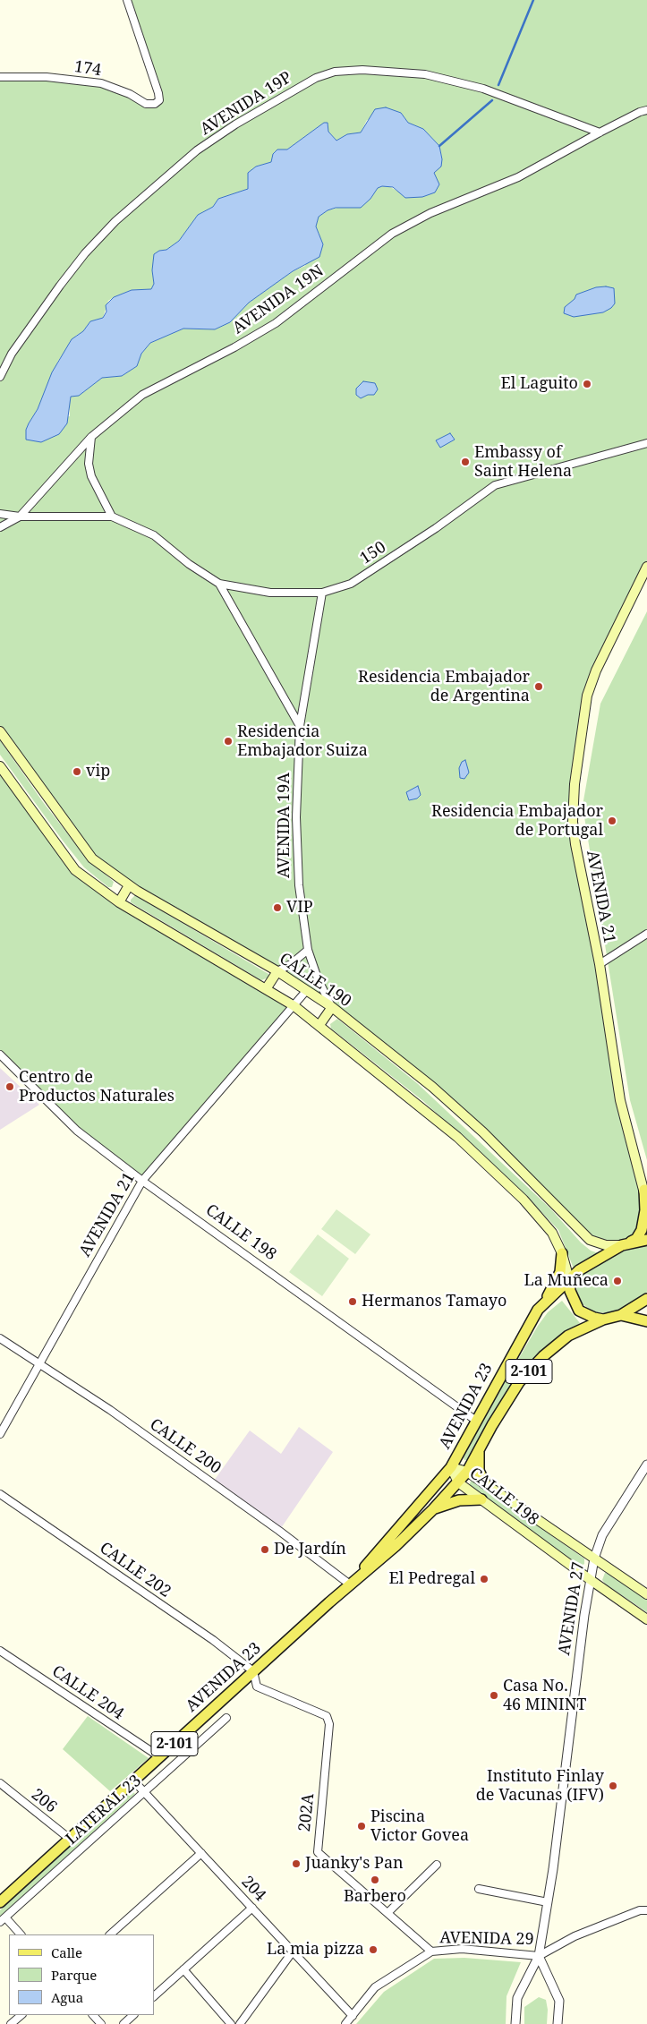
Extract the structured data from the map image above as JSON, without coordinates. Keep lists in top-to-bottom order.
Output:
{
  "streets": {
    "main road": [
      "AVENIDA 21",
      "CALLE 190",
      "CALLE 198",
      "2-101",
      "AVENIDA 23"
    ],
    "street": [
      "174",
      "AVENIDA 19P",
      "AVENIDA 19N",
      "150",
      "AVENIDA 19A",
      "CALLE 200",
      "CALLE 202",
      "AVENIDA 27",
      "CALLE 204",
      "206",
      "LATERAL 23",
      "202A",
      "204",
      "AVENIDA 29"
    ]
  },
  "crossings": [
    ["AVENIDA 19P", "AVENIDA 19N"],
    ["AVENIDA 19N", "150"],
    ["150", "AVENIDA 19A"],
    ["AVENIDA 19A", "CALLE 190"],
    ["AVENIDA 21", "CALLE 190"],
    ["AVENIDA 21", "CALLE 198"],
    ["AVENIDA 21", "CALLE 200"],
    ["CALLE 190", "AVENIDA 23"],
    ["CALLE 198", "AVENIDA 23"],
    ["CALLE 198", "AVENIDA 27"],
    ["AVENIDA 23", "CALLE 200"],
    ["AVENIDA 23", "CALLE 202"],
    ["AVENIDA 23", "CALLE 204"],
    ["AVENIDA 23", "206"],
    ["AVENIDA 23", "202A"],
    ["AVENIDA 23", "204"],
    ["CALLE 202", "202A"],
    ["AVENIDA 27", "AVENIDA 29"],
    ["LATERAL 23", "204"],
    ["202A", "AVENIDA 29"],
    ["204", "AVENIDA 29"]
  ],
  "places": [
    "El Laguito",
    "Embassy of Saint Helena",
    "Residencia Embajador de Argentina",
    "Residencia Embajador Suiza",
    "vip",
    "Residencia Embajador de Portugal",
    "VIP",
    "Centro de Productos Naturales",
    "La Muñeca",
    "Hermanos Tamayo",
    "De Jardín",
    "El Pedregal",
    "Casa No. 46 MININT",
    "Instituto Finlay de Vacunas (IFV)",
    "Piscina Victor Govea",
    "Juanky's Pan",
    "Barbero",
    "La mia pizza"
  ],
  "legend": ["Calle", "Parque", "Agua"]
}
